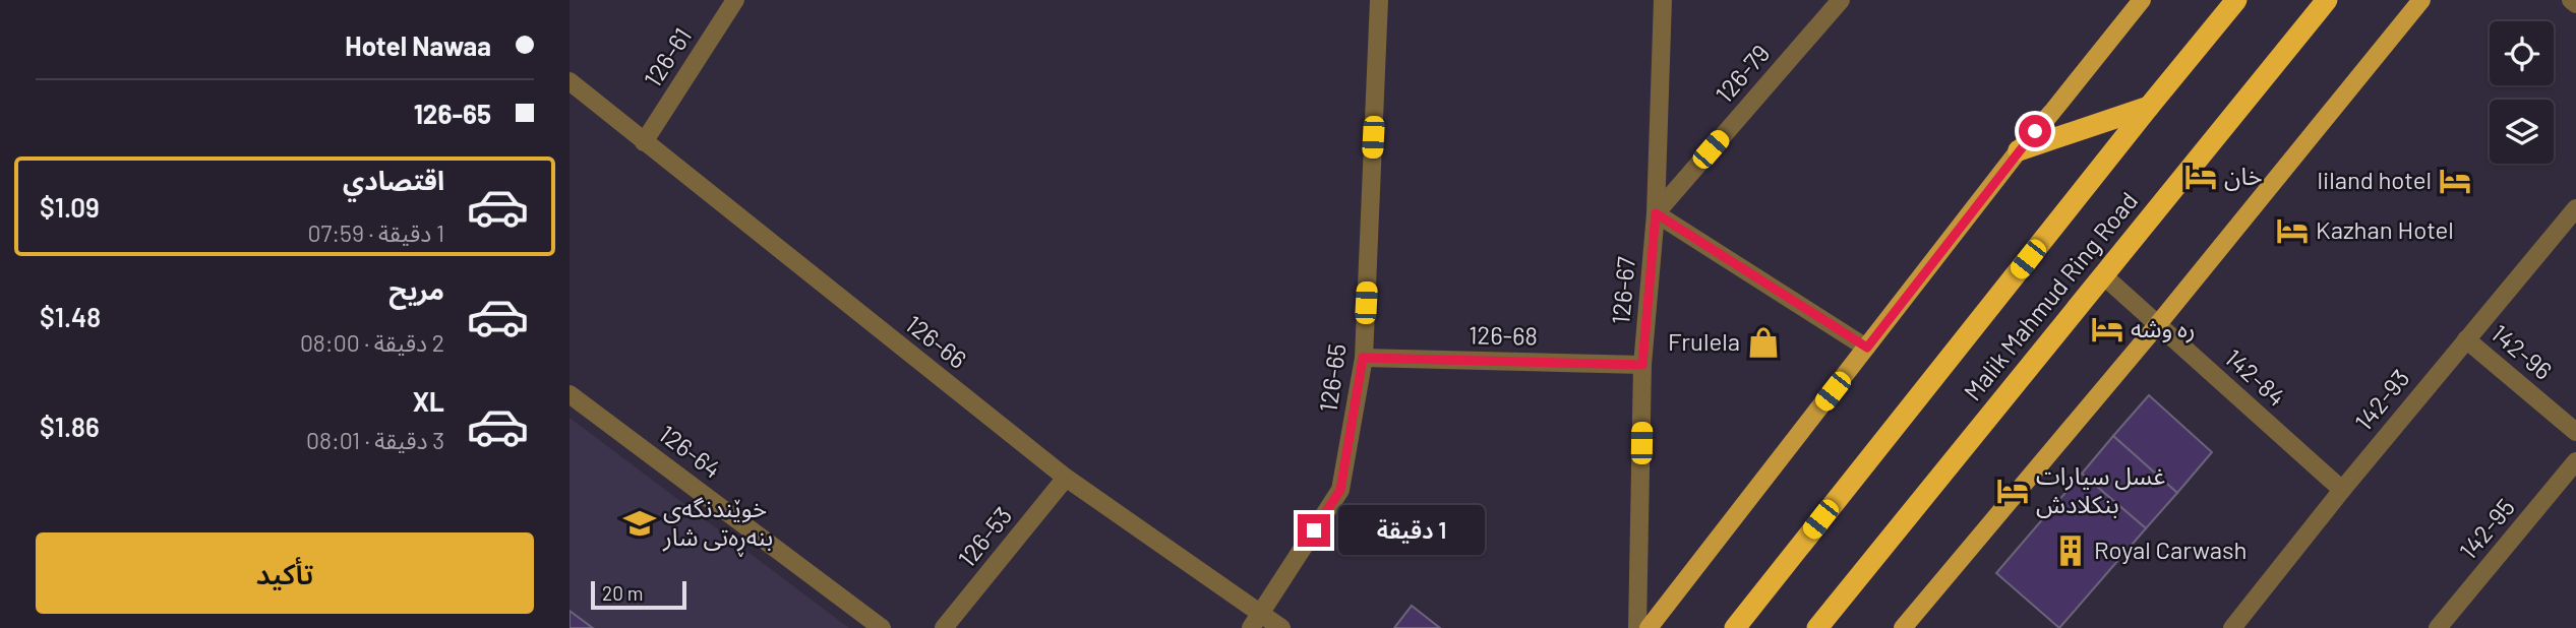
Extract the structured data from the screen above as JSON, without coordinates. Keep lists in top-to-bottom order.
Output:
{
  "streets": {
    "highway": ["Malik Mahmud Ring Road"],
    "street": [
      "126-61",
      "126-79",
      "126-67",
      "126-68",
      "126-66",
      "142-96",
      "126-65",
      "142-84",
      "142-93",
      "126-64",
      "142-95",
      "126-53"
    ]
  },
  "crossings": [
    ["126-61", "126-66"],
    ["126-79", "126-67"],
    ["126-67", "126-68"],
    ["Malik Mahmud Ring Road", "142-84"],
    ["126-68", "126-65"],
    ["126-66", "126-65"],
    ["126-66", "126-53"],
    ["142-96", "142-93"],
    ["142-84", "142-93"]
  ],
  "places": {
    "hotel": [
      "خان",
      "liland hotel",
      "Kazhan Hotel",
      "ره وشه",
      "غسل سيارات بنكلادش"
    ],
    "shop": ["Frulela"],
    "school or university": ["خوێندنگەی بنەڕەتی شار"],
    "building": ["Royal Carwash"]
  },
  "scale_bar": "20 m",
  "page": {
    "banner": ["Hotel Nawaa", "126-65"],
    "list": [
      {
        "name": "اقتصادي",
        "note": "1 دقيقة · 07:59",
        "value": "$1.09"
      },
      {
        "name": "مريح",
        "note": "2 دقيقة · 08:00",
        "value": "$1.48"
      },
      {
        "name": "XL",
        "note": "3 دقيقة · 08:01",
        "value": "$1.86"
      }
    ],
    "bubble": "1 دقيقة",
    "buttons": "تأكيد",
    "scale": "20 m"
  }
}
